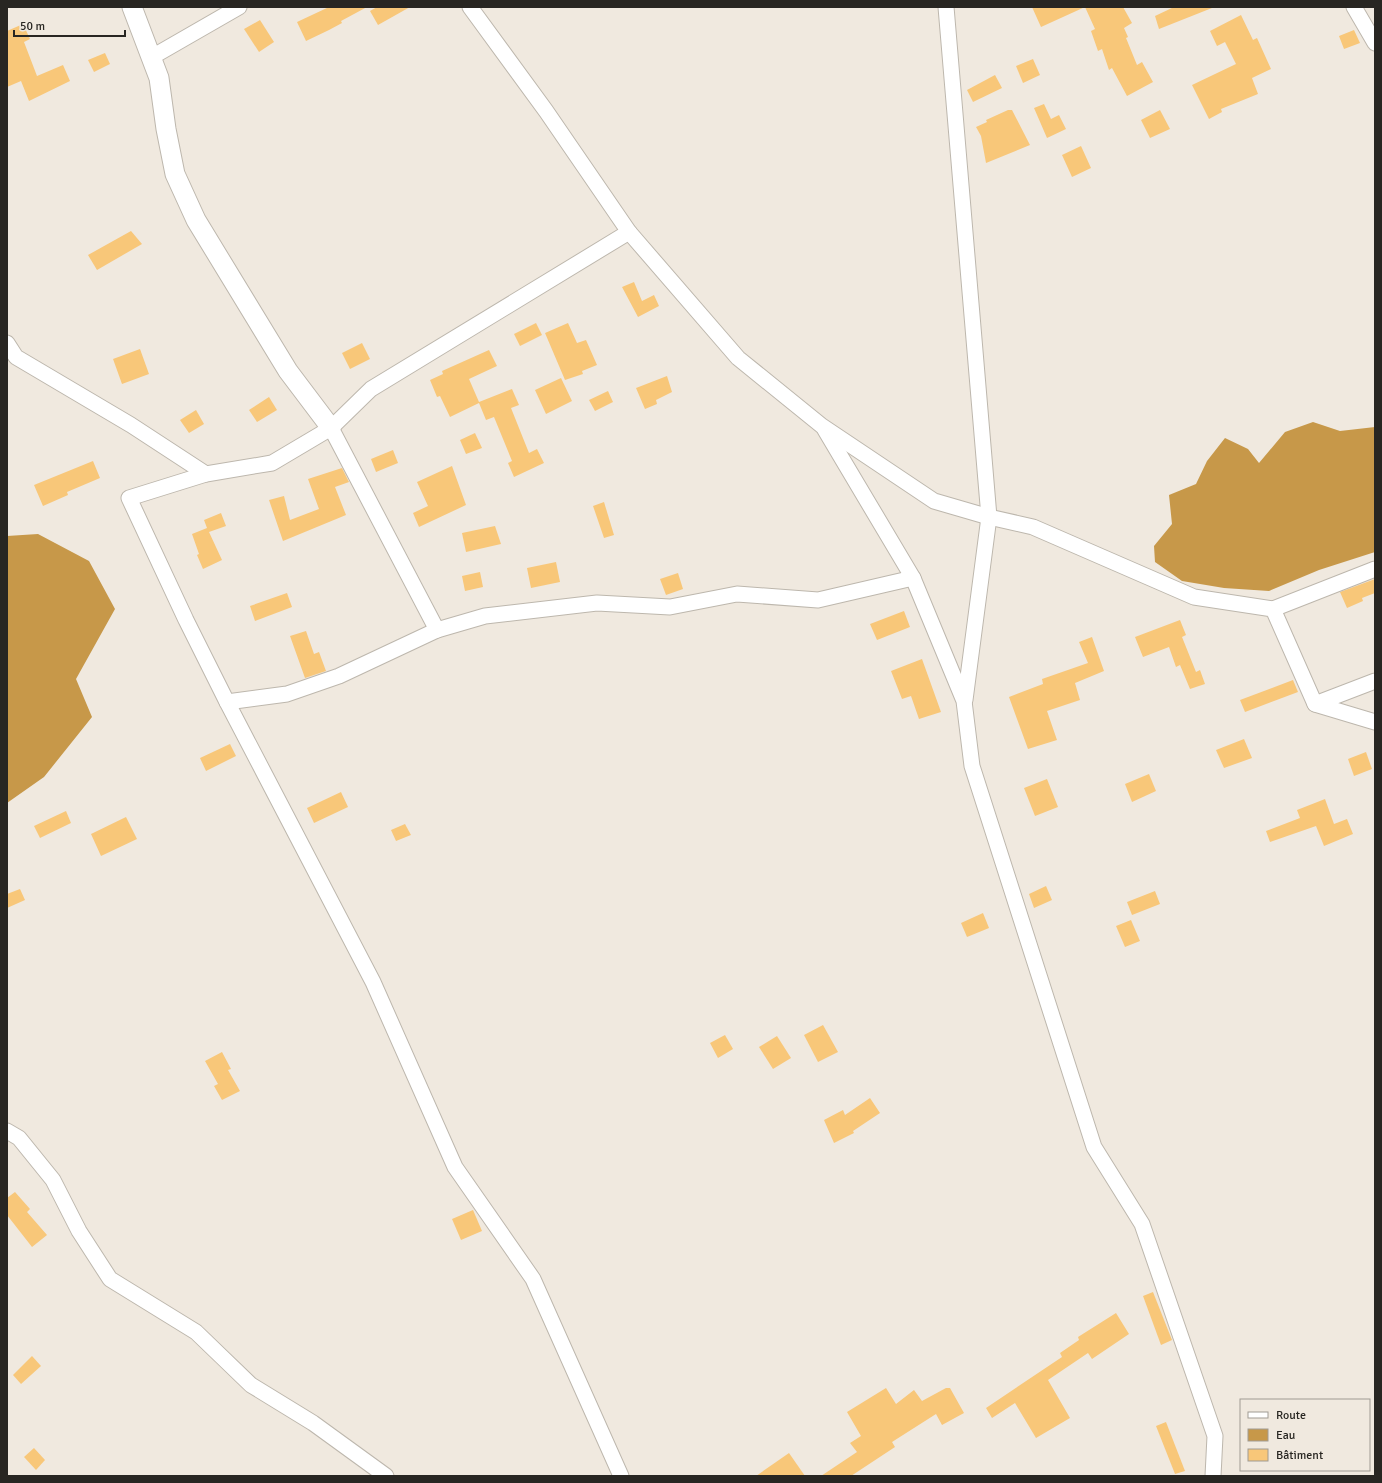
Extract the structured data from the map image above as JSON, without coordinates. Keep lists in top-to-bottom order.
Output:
{
  "legend": ["Route", "Eau", "Bâtiment"],
  "scale_bar": "50 m"
}
